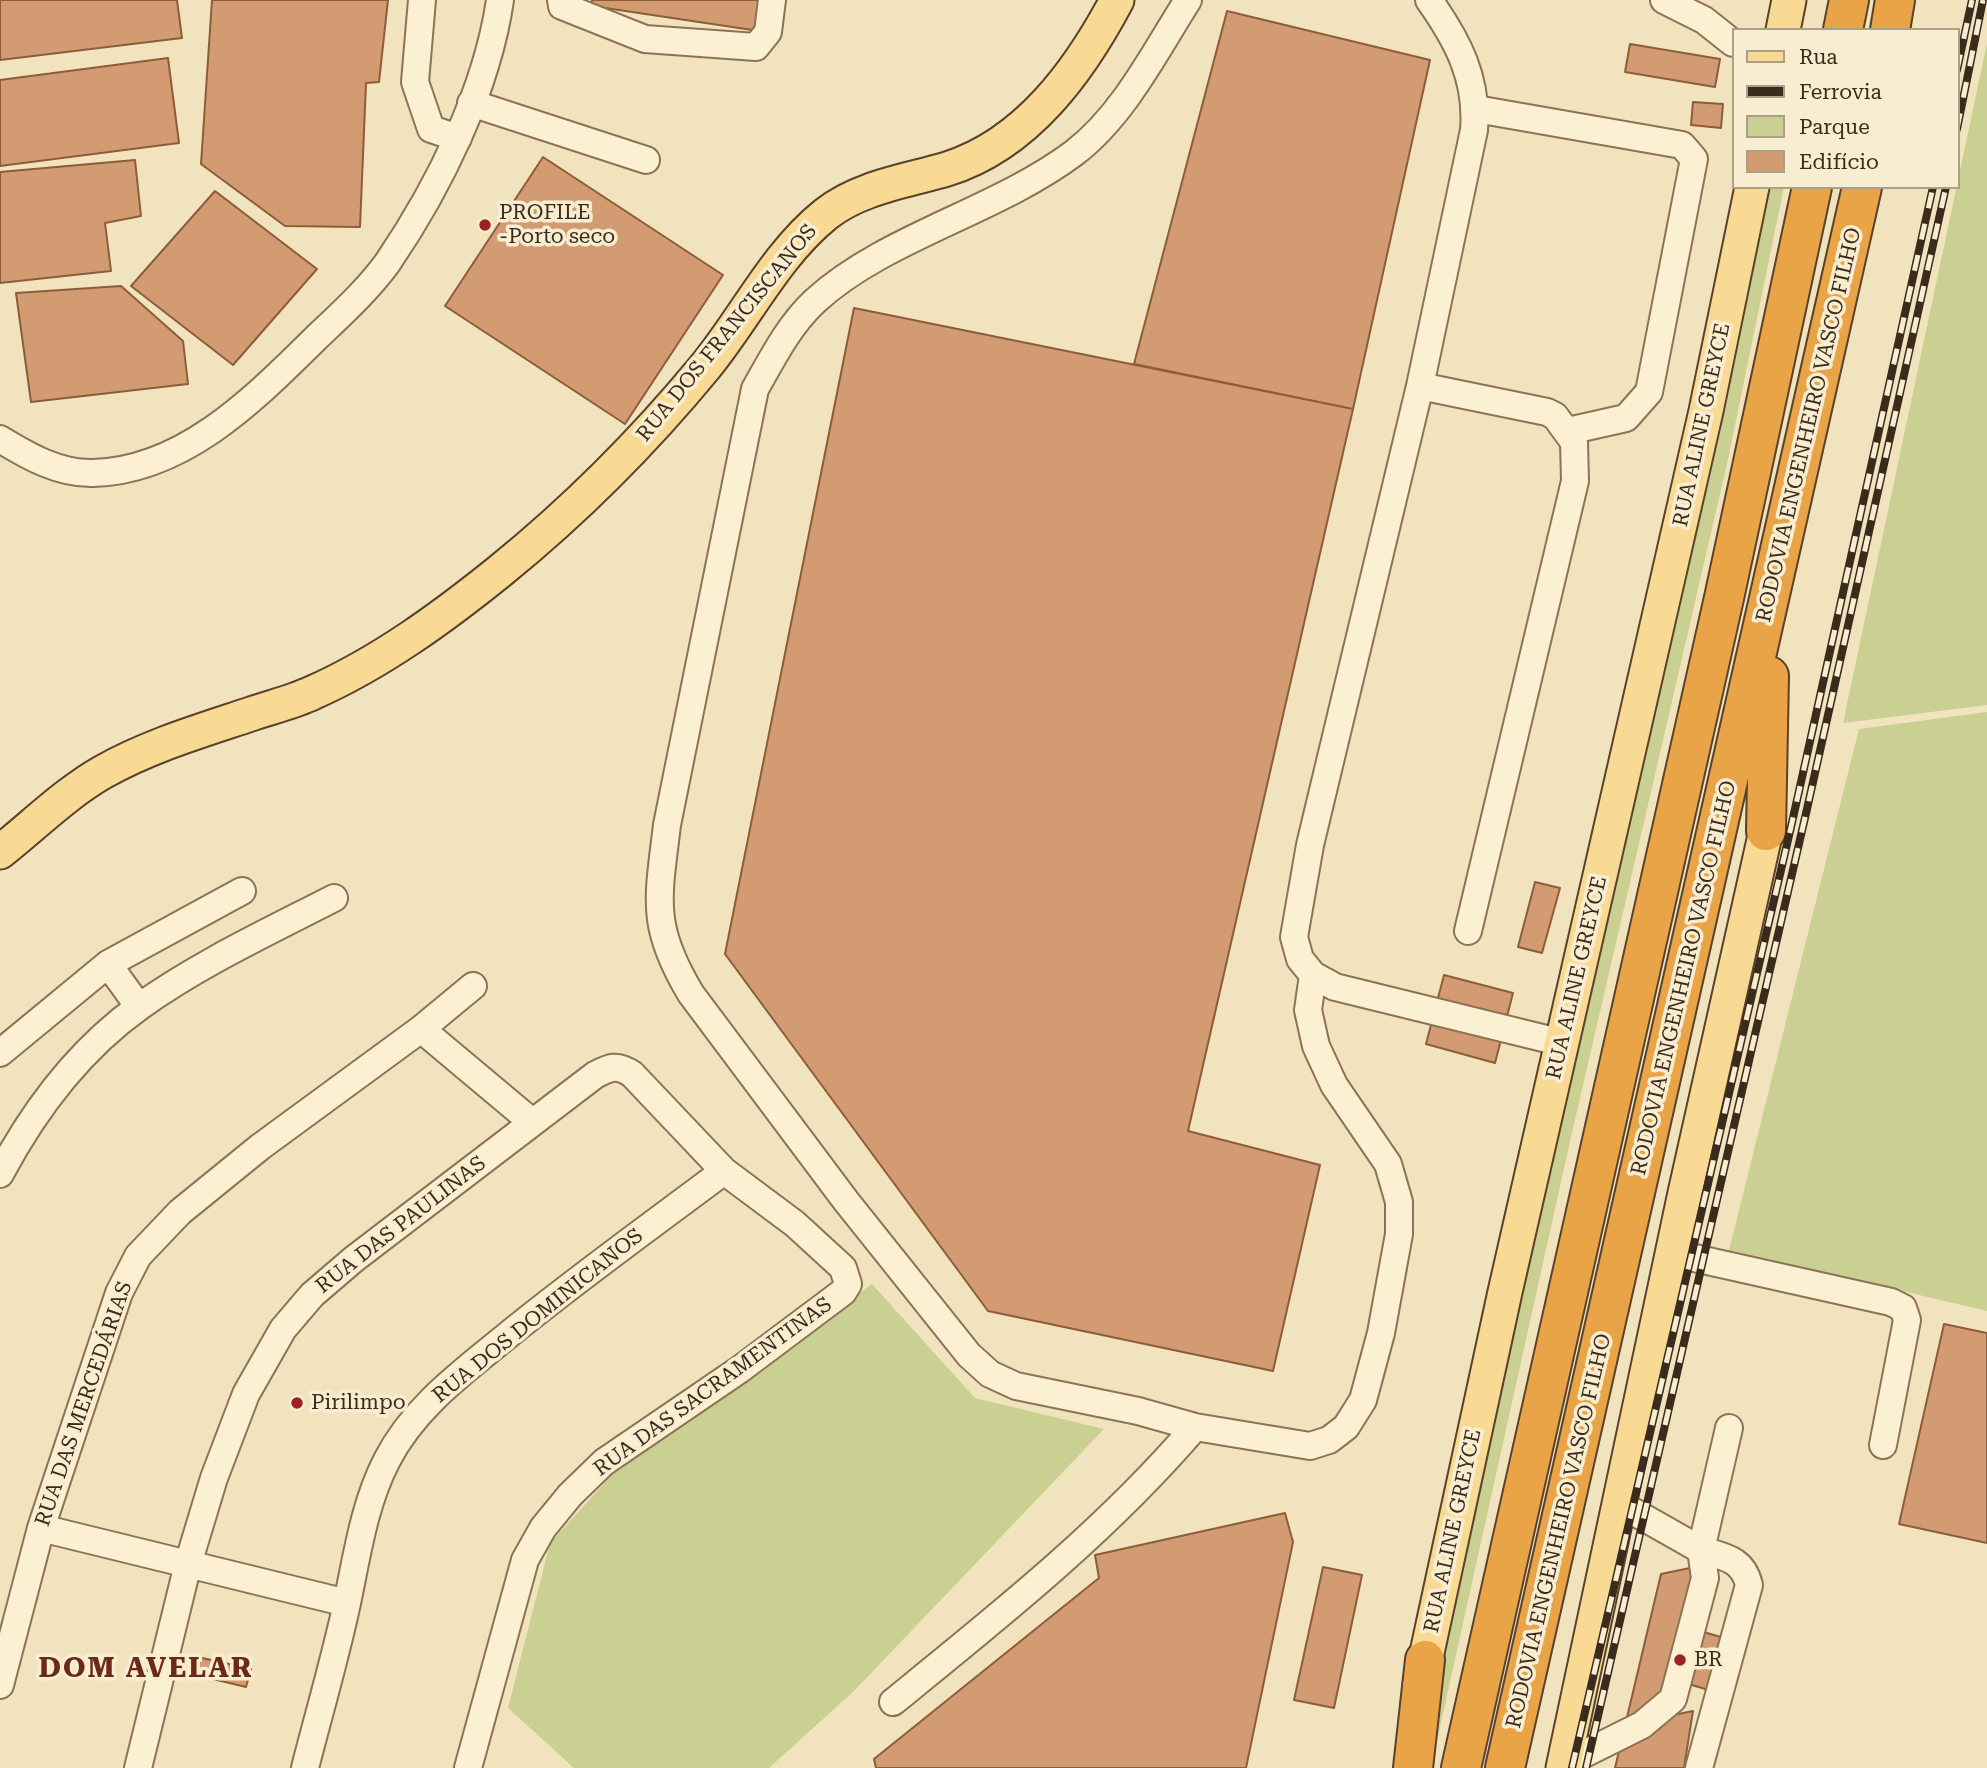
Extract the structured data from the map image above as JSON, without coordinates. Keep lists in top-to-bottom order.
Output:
{
  "streets": {
    "highway": ["RODOVIA ENGENHEIRO VASCO FILHO"],
    "main road": ["RUA DOS FRANCISCANOS", "RUA ALINE GREYCE"],
    "street": [
      "RUA DAS PAULINAS",
      "RUA DOS DOMINICANOS",
      "RUA DAS SACRAMENTINAS",
      "RUA DAS MERCEDÁRIAS"
    ]
  },
  "crossings": [
    ["RUA DAS PAULINAS", "RUA DAS SACRAMENTINAS"],
    ["RUA DOS DOMINICANOS", "RUA DAS SACRAMENTINAS"]
  ],
  "districts": ["DOM AVELAR"],
  "places": ["PROFILE -Porto seco", "Pirilimpo", "BR"],
  "legend": [
    "Rua",
    "Ferrovia",
    "Parque",
    "Edifício"
  ]
}
